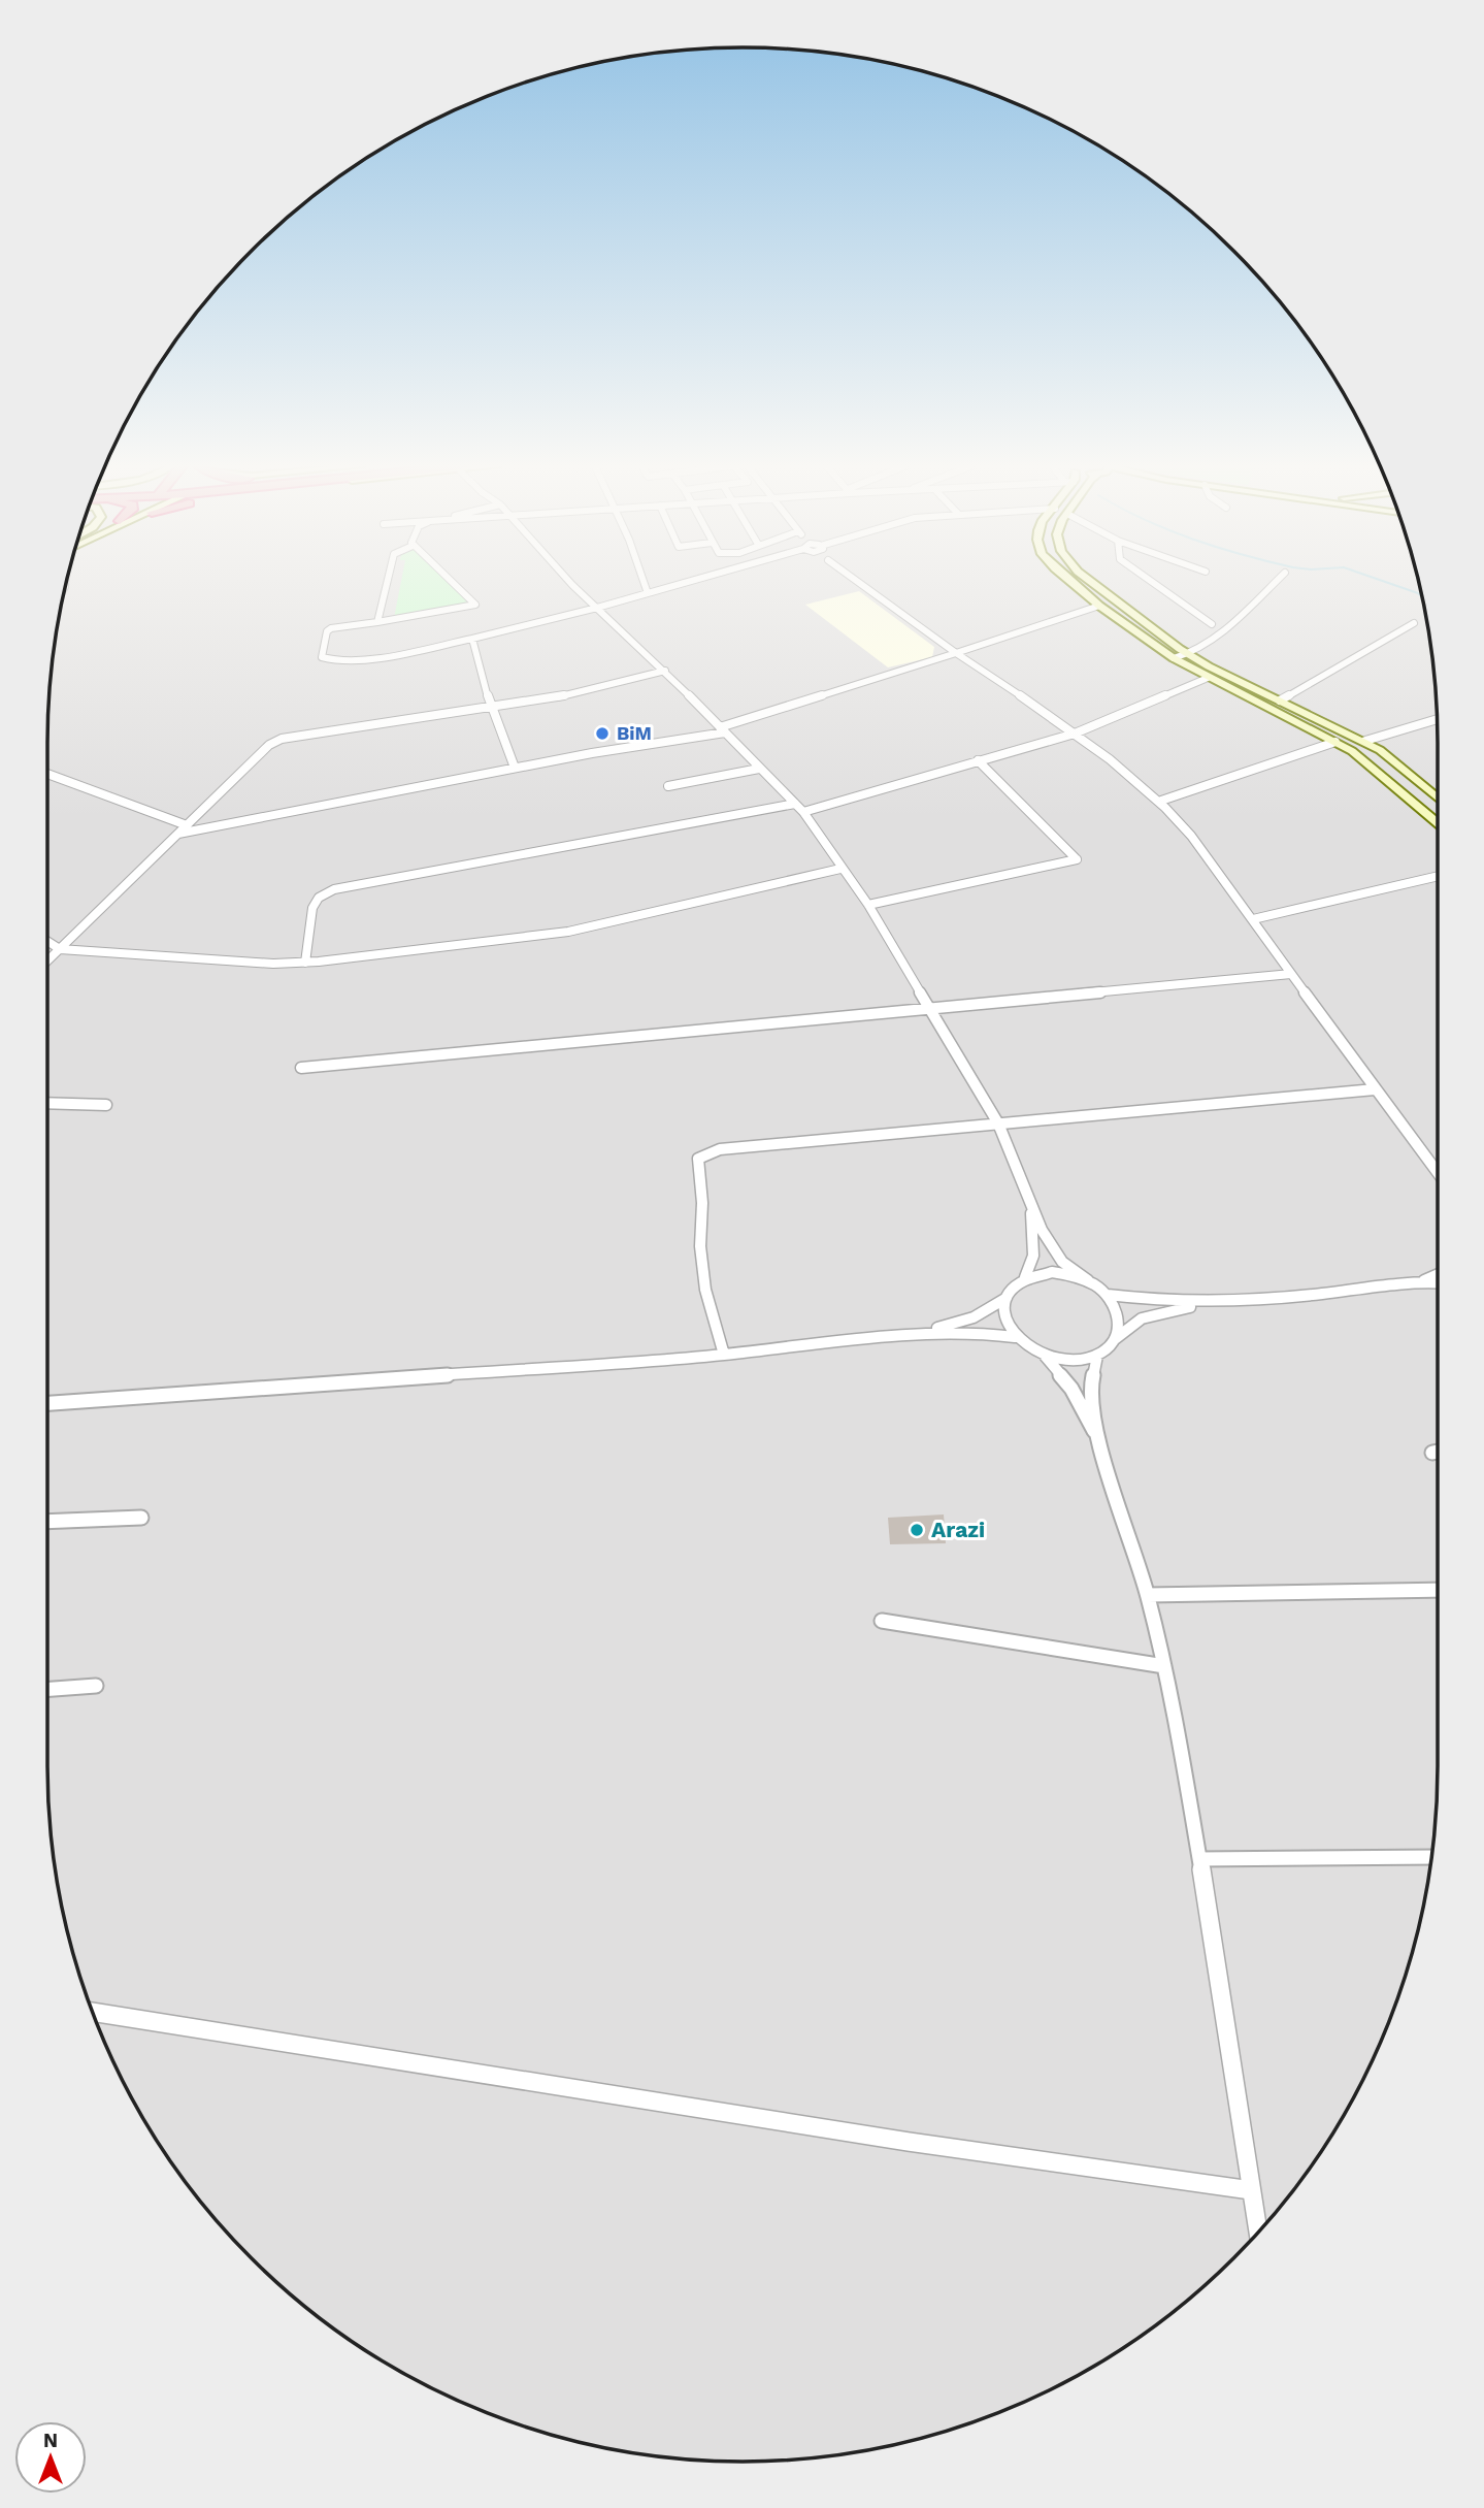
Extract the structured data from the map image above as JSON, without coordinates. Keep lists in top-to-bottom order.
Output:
{
  "places": ["BiM", "Arazi"],
  "north": "top"
}
